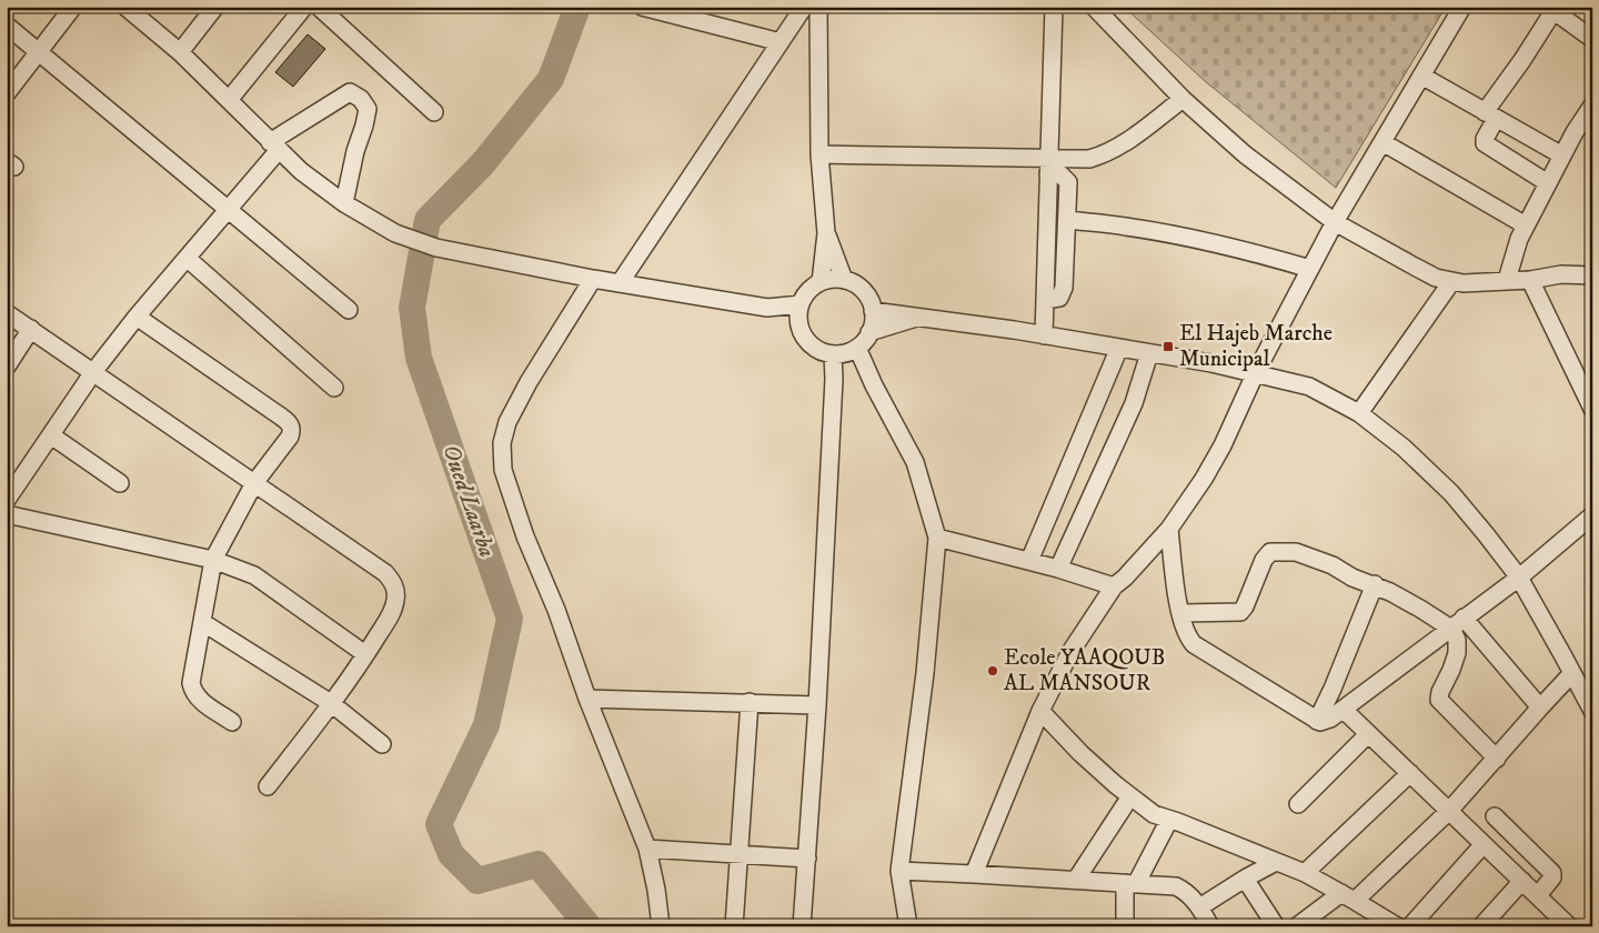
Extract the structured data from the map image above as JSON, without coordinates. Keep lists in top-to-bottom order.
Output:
{
  "water": ["Oued Laarba"],
  "places": {
    "transit": ["El Hajeb Marche Municipal"],
    "other": ["Ecole YAAQOUB AL MANSOUR"]
  }
}
